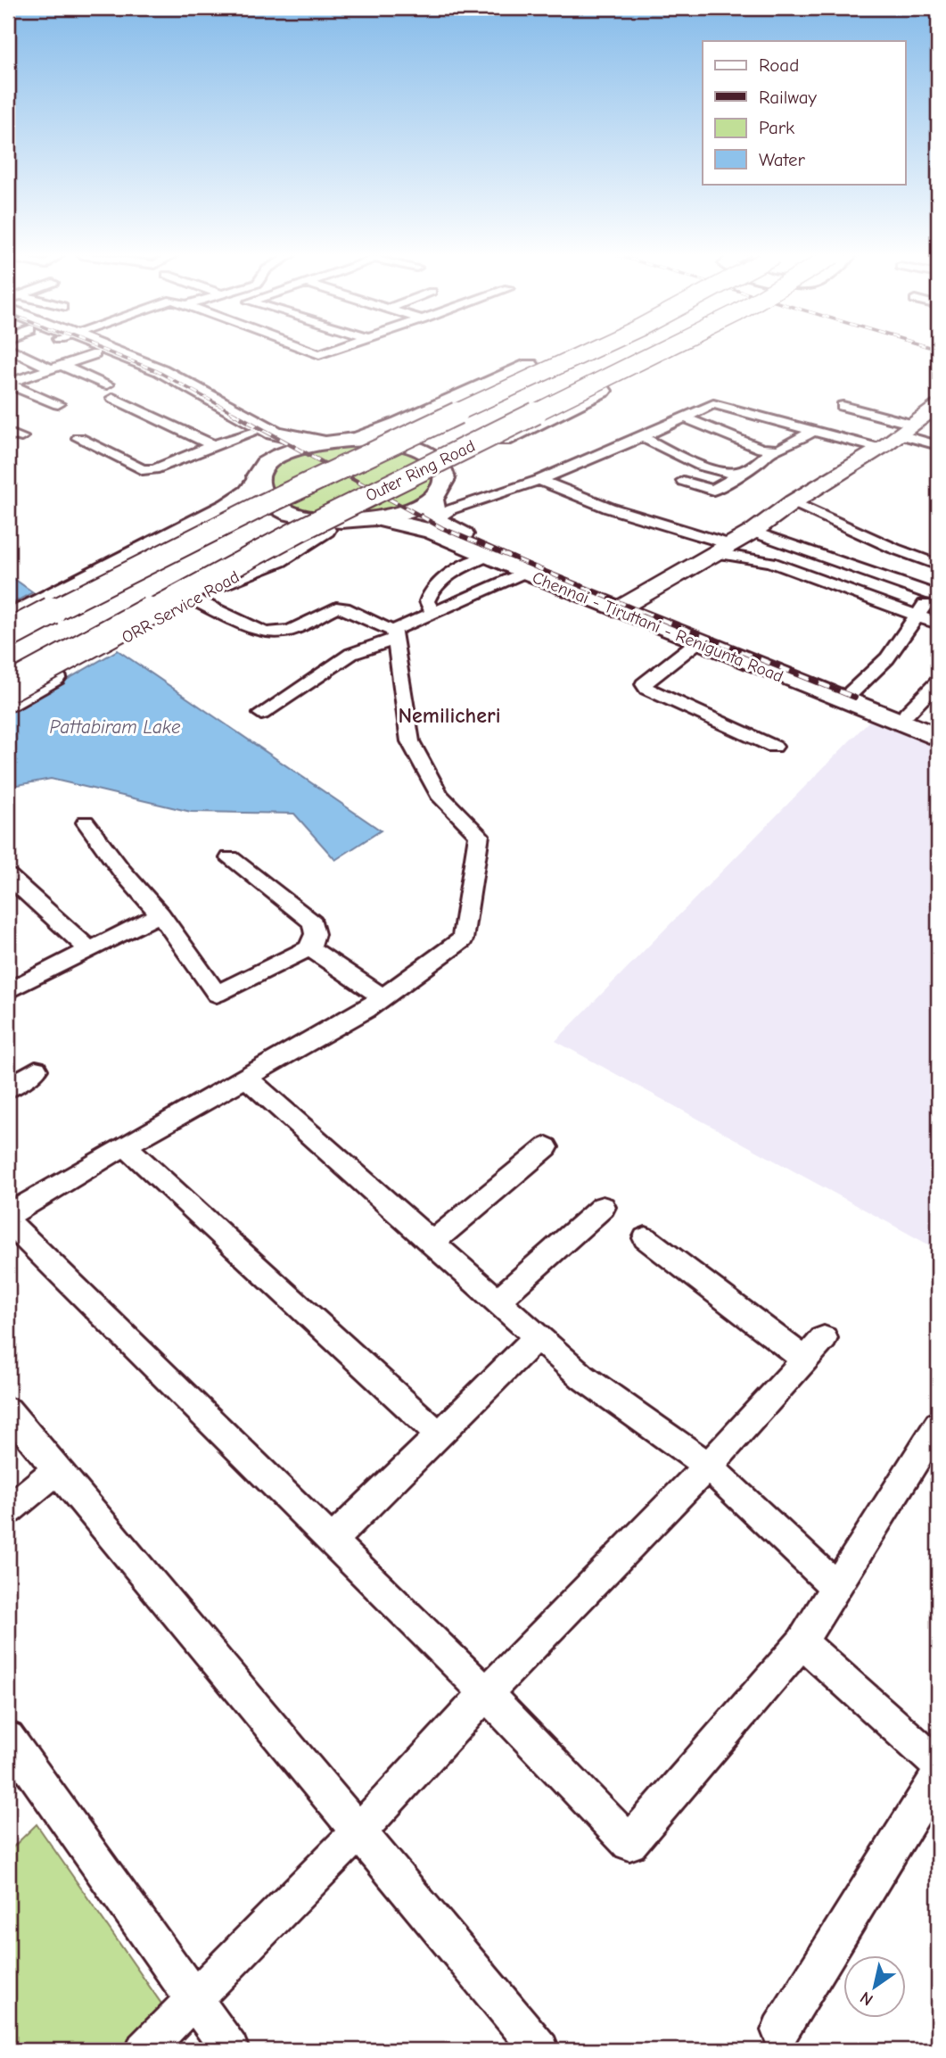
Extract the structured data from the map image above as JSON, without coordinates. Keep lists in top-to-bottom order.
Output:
{
  "streets": {
    "main road": ["Outer Ring Road", "ORR Service Road", "Chennai - Tiruttani - Renigunta Road"]
  },
  "crossings": [
    ["ORR Service Road", "Chennai - Tiruttani - Renigunta Road"]
  ],
  "districts": ["Nemilicheri"],
  "water": ["Pattabiram Lake"],
  "legend": [
    "Road",
    "Railway",
    "Park",
    "Water"
  ],
  "north": "bottom left"
}
